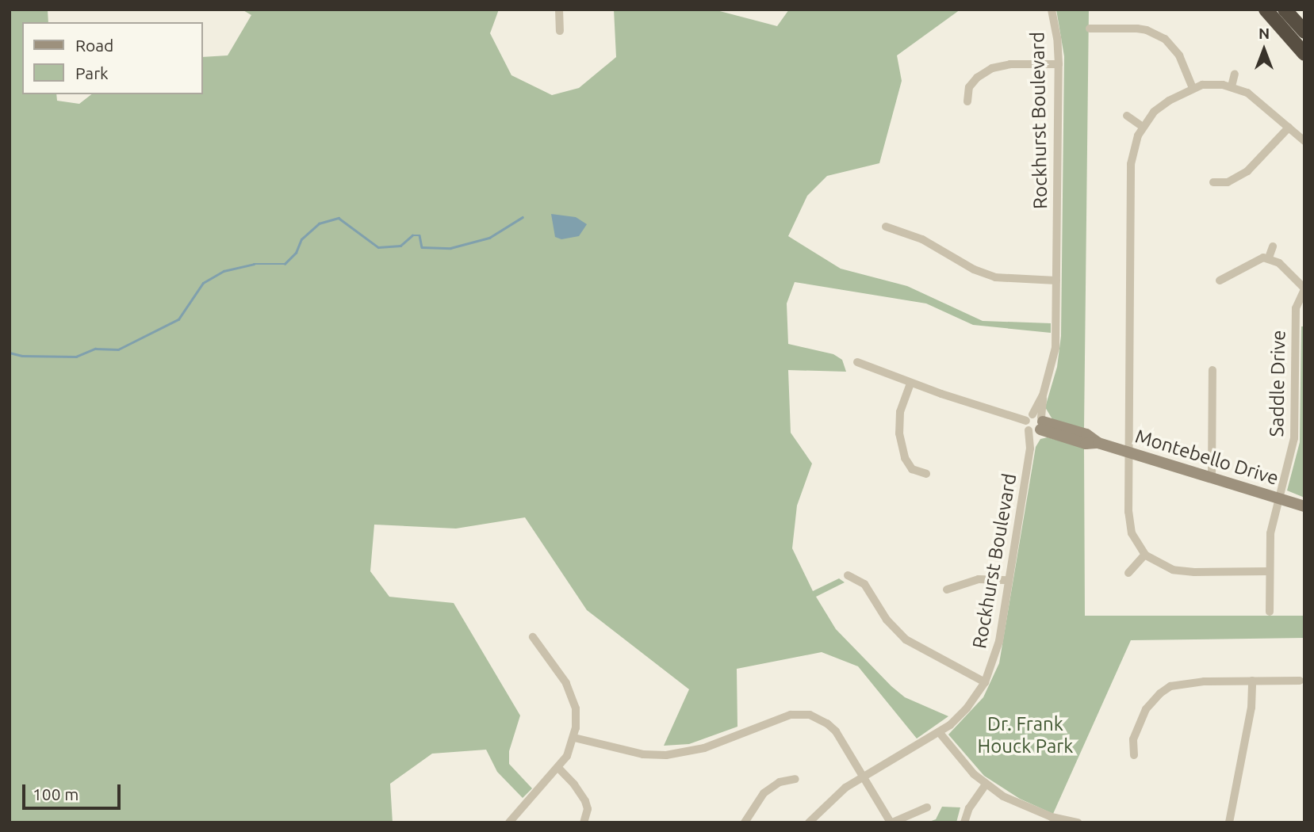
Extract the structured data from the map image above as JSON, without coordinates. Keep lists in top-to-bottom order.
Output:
{
  "streets": {
    "street": ["Rockhurst Boulevard", "Saddle Drive", "Montebello Drive"]
  },
  "crossings": [
    ["Rockhurst Boulevard", "Montebello Drive"],
    ["Saddle Drive", "Montebello Drive"]
  ],
  "parks": ["Dr. Frank Houck Park"],
  "legend": ["Road", "Park"],
  "scale_bar": "100 m",
  "north": "top"
}
